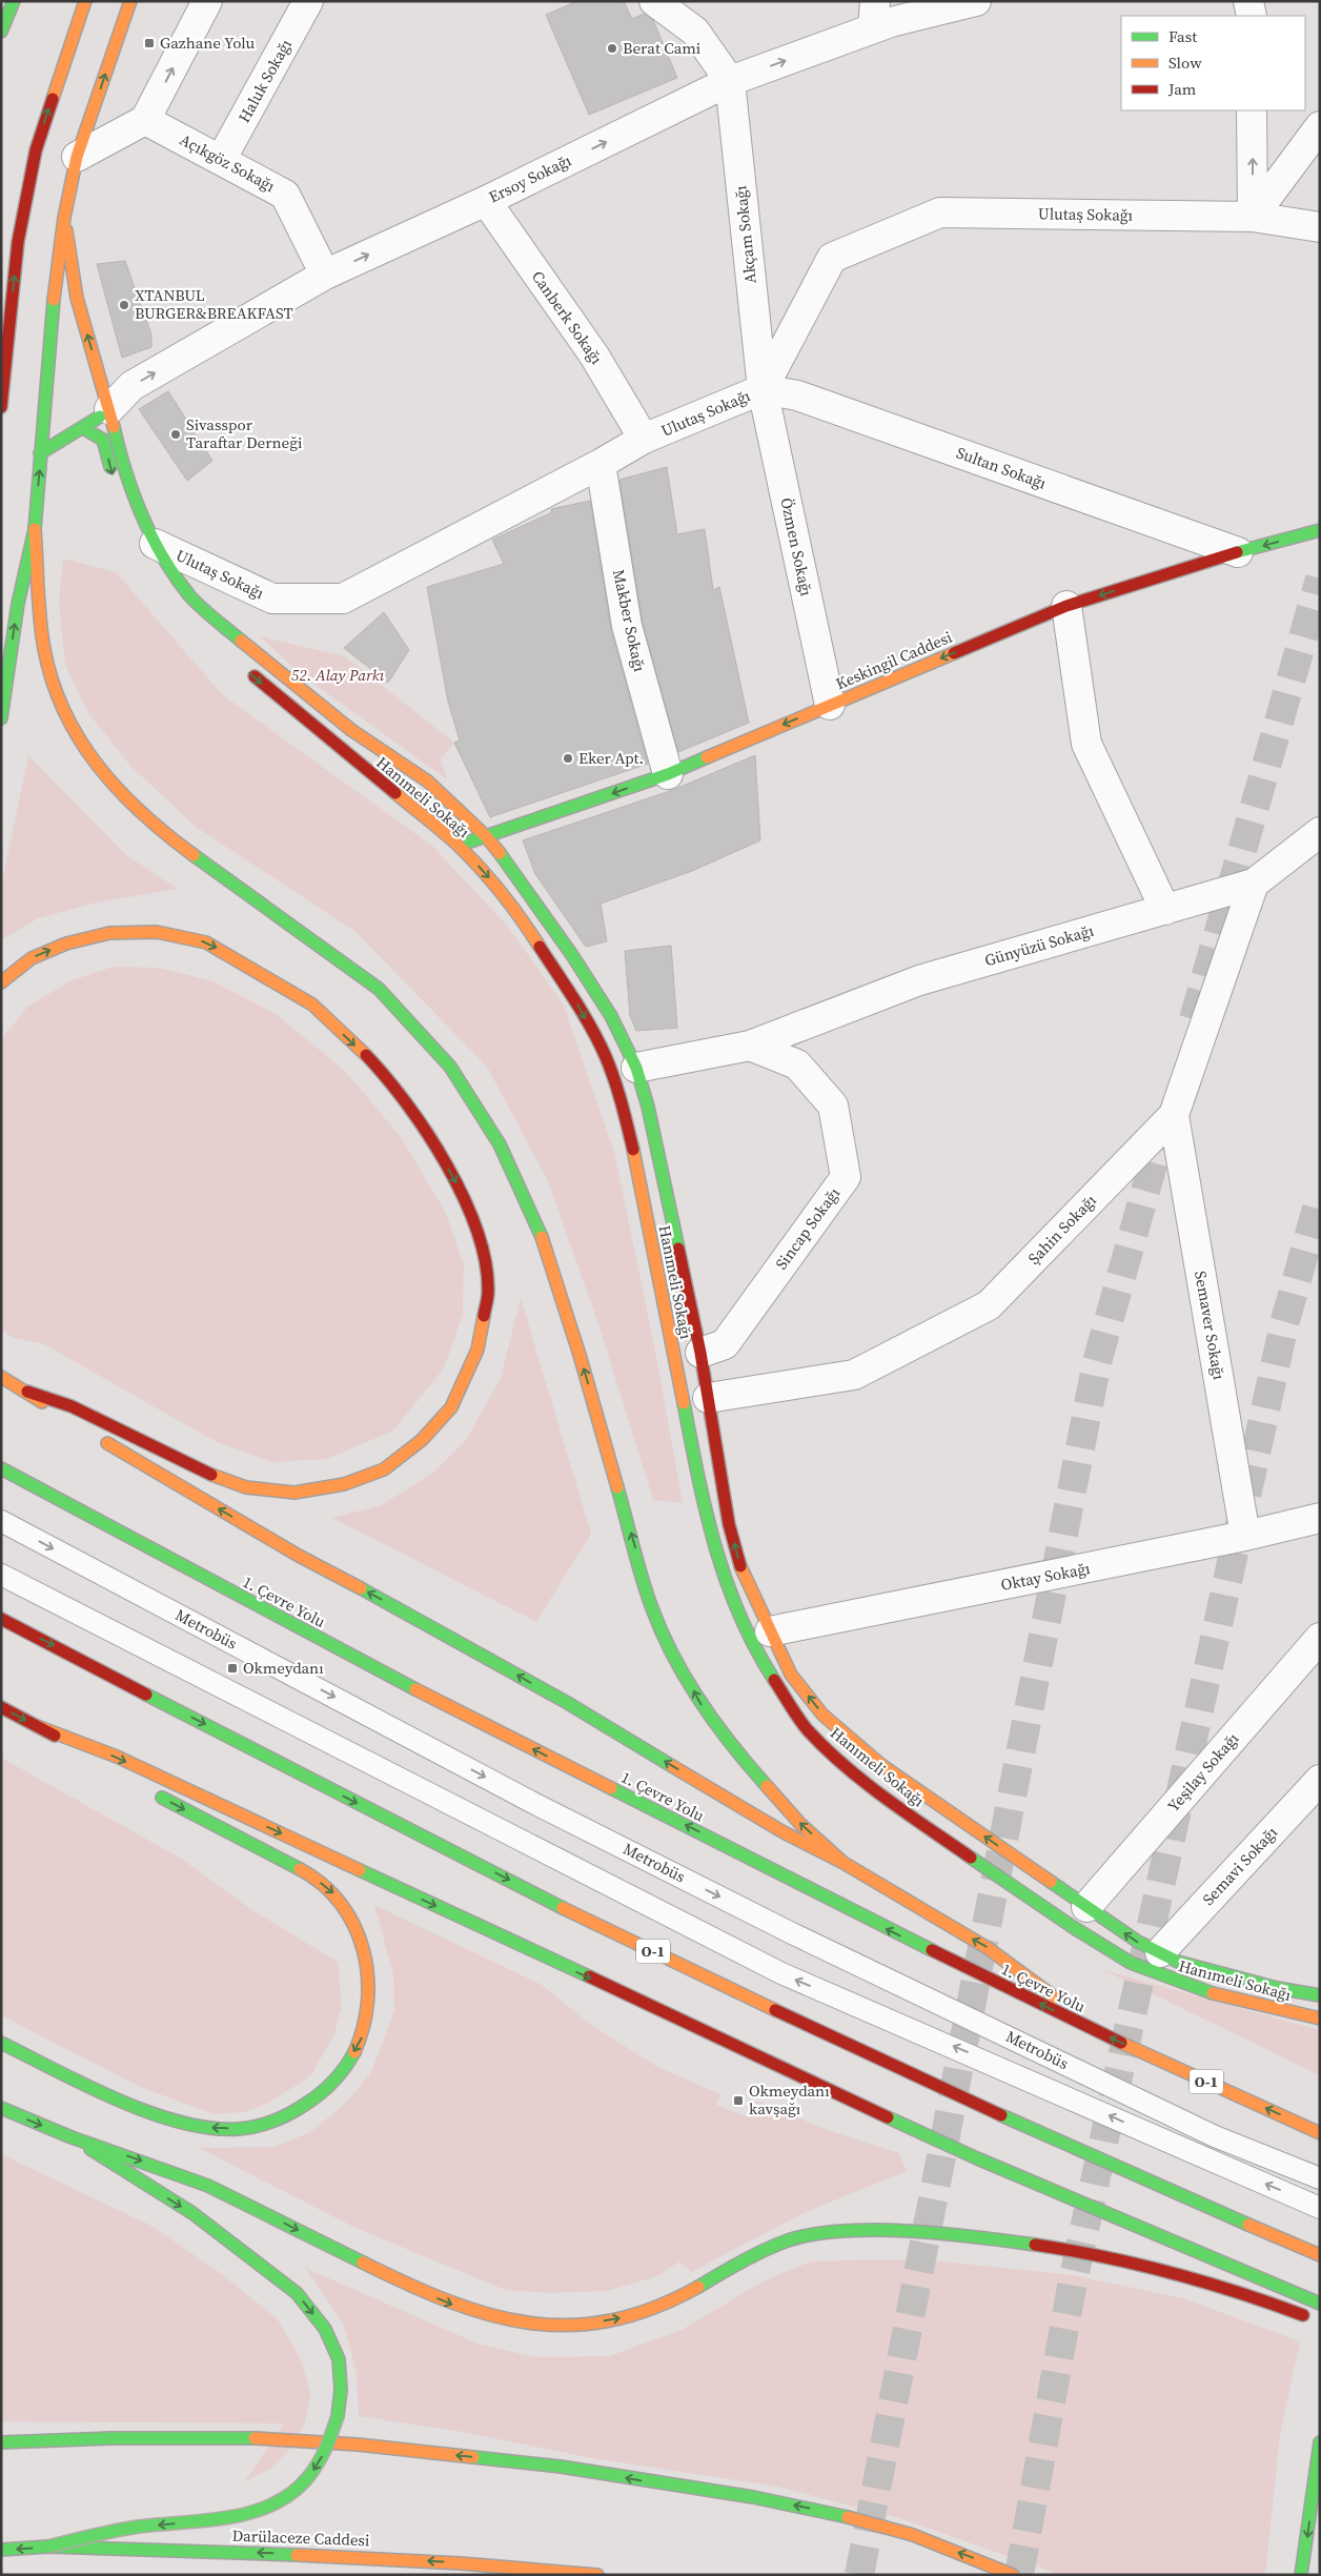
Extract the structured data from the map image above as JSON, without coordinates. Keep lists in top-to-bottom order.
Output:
{
  "streets": {
    "main road": [
      "Keskingil Caddesi",
      "Hanımeli Sokağı",
      "1. Çevre Yolu",
      "O-1",
      "Darülaceze Caddesi"
    ],
    "street": [
      "Haluk Sokağı",
      "Açıkgöz Sokağı",
      "Ersoy Sokağı",
      "Ulutaş Sokağı",
      "Akçam Sokağı",
      "Canberk Sokağı",
      "Sultan Sokağı",
      "Özmen Sokağı",
      "Makber Sokağı",
      "Günyüzü Sokağı",
      "Sincap Sokağı",
      "Şahin Sokağı",
      "Semaver Sokağı",
      "Oktay Sokağı",
      "Yeşilay Sokağı",
      "Semavi Sokağı"
    ],
    "lane": ["Metrobüs"]
  },
  "crossings": [
    ["Haluk Sokağı", "Açıkgöz Sokağı"],
    ["Açıkgöz Sokağı", "Ersoy Sokağı"],
    ["Ersoy Sokağı", "Akçam Sokağı"],
    ["Ersoy Sokağı", "Canberk Sokağı"],
    ["Ersoy Sokağı", "Hanımeli Sokağı"],
    ["Ulutaş Sokağı", "Akçam Sokağı"],
    ["Ulutaş Sokağı", "Canberk Sokağı"],
    ["Ulutaş Sokağı", "Sultan Sokağı"],
    ["Ulutaş Sokağı", "Özmen Sokağı"],
    ["Ulutaş Sokağı", "Makber Sokağı"],
    ["Ulutaş Sokağı", "Hanımeli Sokağı"],
    ["Akçam Sokağı", "Sultan Sokağı"],
    ["Akçam Sokağı", "Özmen Sokağı"],
    ["Sultan Sokağı", "Özmen Sokağı"],
    ["Sultan Sokağı", "Keskingil Caddesi"],
    ["Özmen Sokağı", "Keskingil Caddesi"],
    ["Makber Sokağı", "Keskingil Caddesi"],
    ["Keskingil Caddesi", "Hanımeli Sokağı"],
    ["Hanımeli Sokağı", "Sincap Sokağı"],
    ["Hanımeli Sokağı", "Şahin Sokağı"],
    ["Hanımeli Sokağı", "Oktay Sokağı"],
    ["Hanımeli Sokağı", "Yeşilay Sokağı"],
    ["Hanımeli Sokağı", "Semavi Sokağı"],
    ["Günyüzü Sokağı", "Sincap Sokağı"],
    ["Günyüzü Sokağı", "Şahin Sokağı"],
    ["Şahin Sokağı", "Semaver Sokağı"],
    ["Semaver Sokağı", "Oktay Sokağı"]
  ],
  "one_way": ["Ersoy Sokağı", "Keskingil Caddesi", "Darülaceze Caddesi"],
  "parks": ["52. Alay Parkı"],
  "places": {
    "transit": ["Gazhane Yolu", "Okmeydanı", "Okmeydanı kavşağı"],
    "other": [
      "Berat Cami",
      "XTANBUL BURGER&BREAKFAST",
      "Sivasspor Taraftar Derneği",
      "Eker Apt."
    ]
  },
  "legend": ["Fast", "Slow", "Jam"]
}
